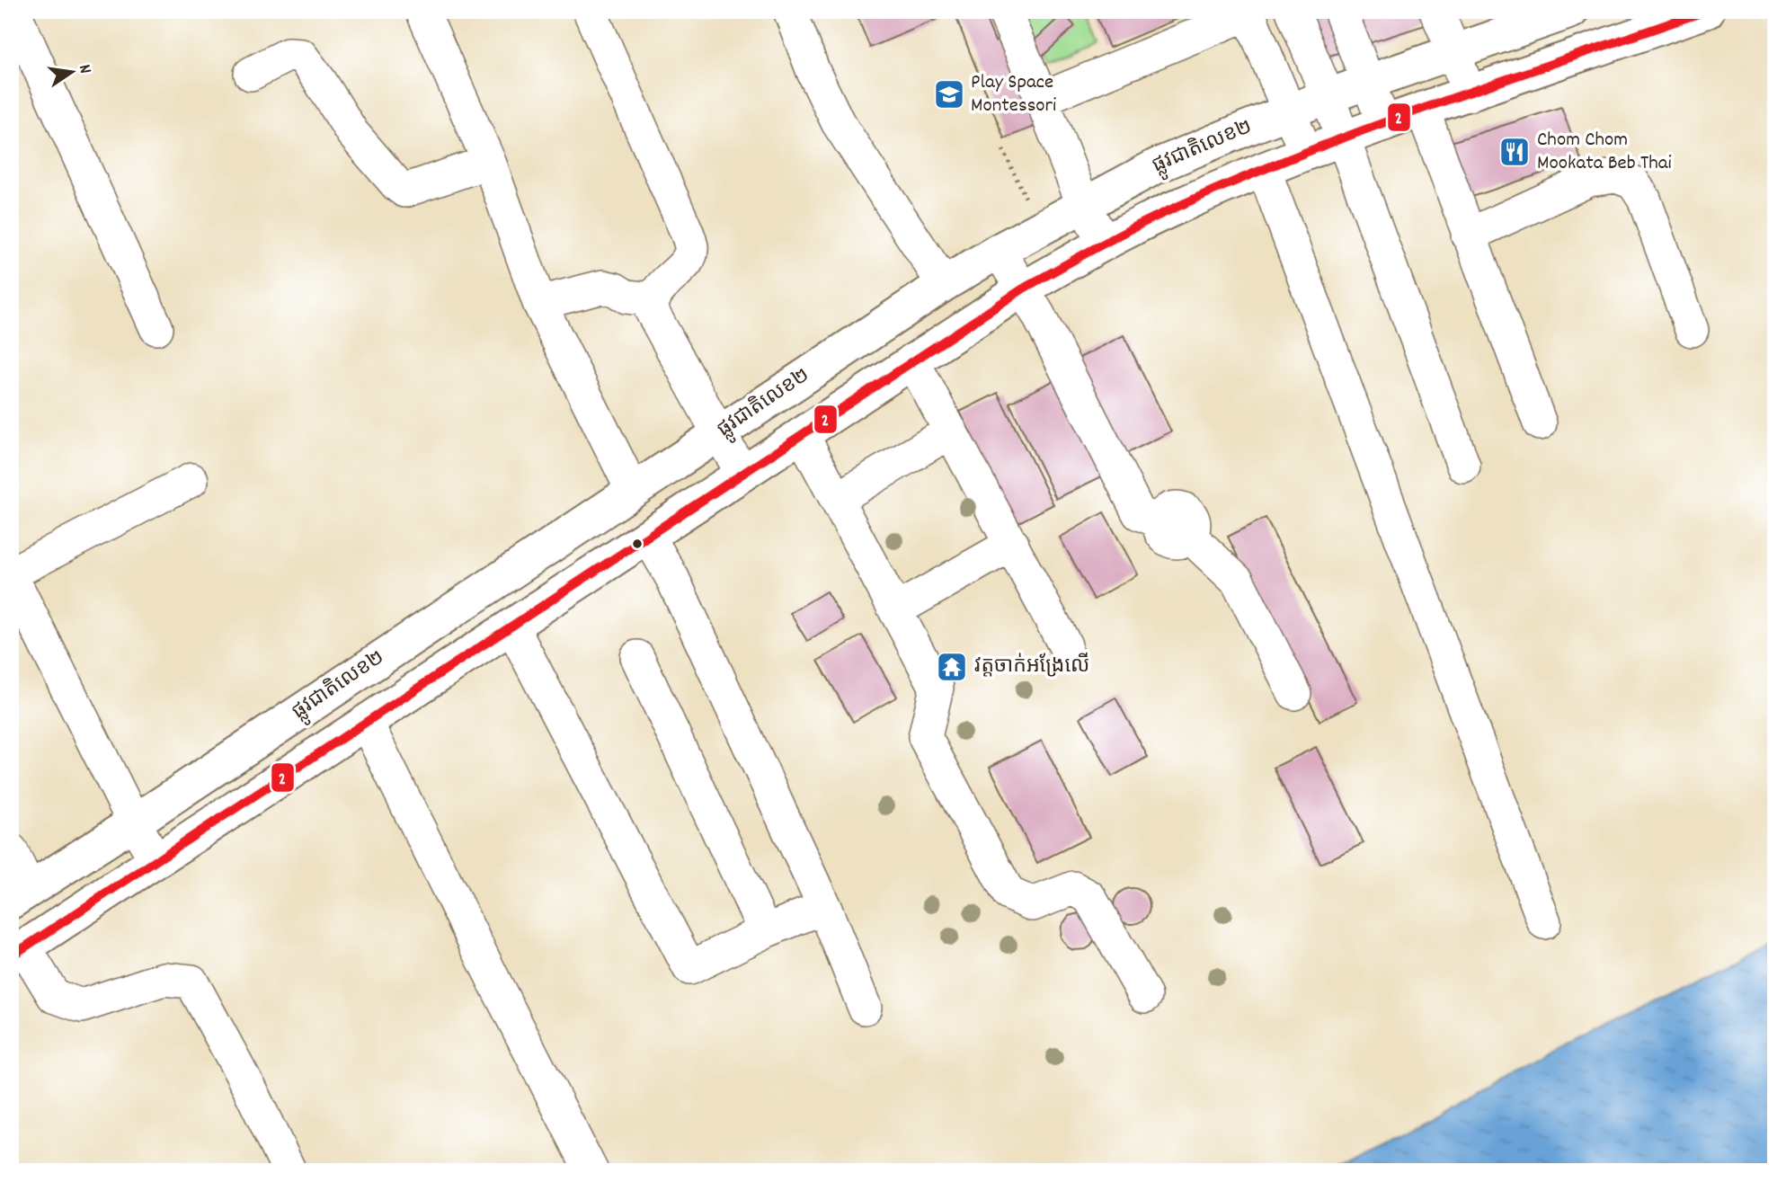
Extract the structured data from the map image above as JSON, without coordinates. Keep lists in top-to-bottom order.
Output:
{
  "streets": {
    "main road": ["ផ្លូវជាតិលេខ២"]
  },
  "places": {
    "school or university": ["Play Space Montessori"],
    "restaurant": ["Chom Chom Mookata Beb Thai"],
    "temple": ["វត្តចាក់អង្រែលើ"]
  },
  "lines": ["transit line 2"],
  "north": "right"
}
